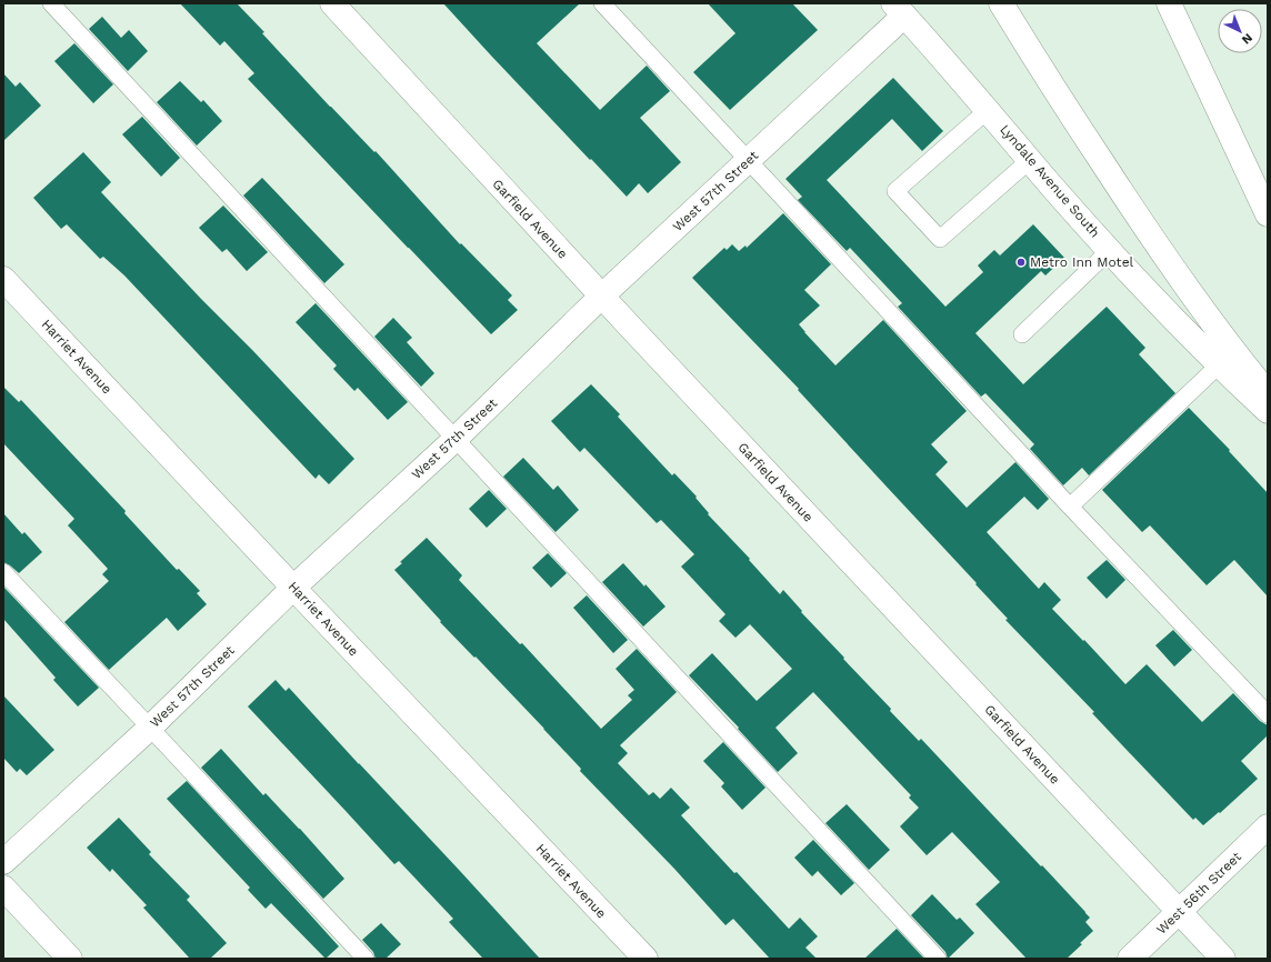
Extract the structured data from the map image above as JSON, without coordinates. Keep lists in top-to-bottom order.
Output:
{
  "streets": {
    "street": [
      "Lyndale Avenue South",
      "West 57th Street",
      "Garfield Avenue",
      "Harriet Avenue",
      "West 56th Street"
    ]
  },
  "crossings": [
    ["Lyndale Avenue South", "West 57th Street"],
    ["West 57th Street", "Garfield Avenue"],
    ["West 57th Street", "Harriet Avenue"],
    ["Garfield Avenue", "West 56th Street"]
  ],
  "places": ["Metro Inn Motel"],
  "north": "bottom right"
}
